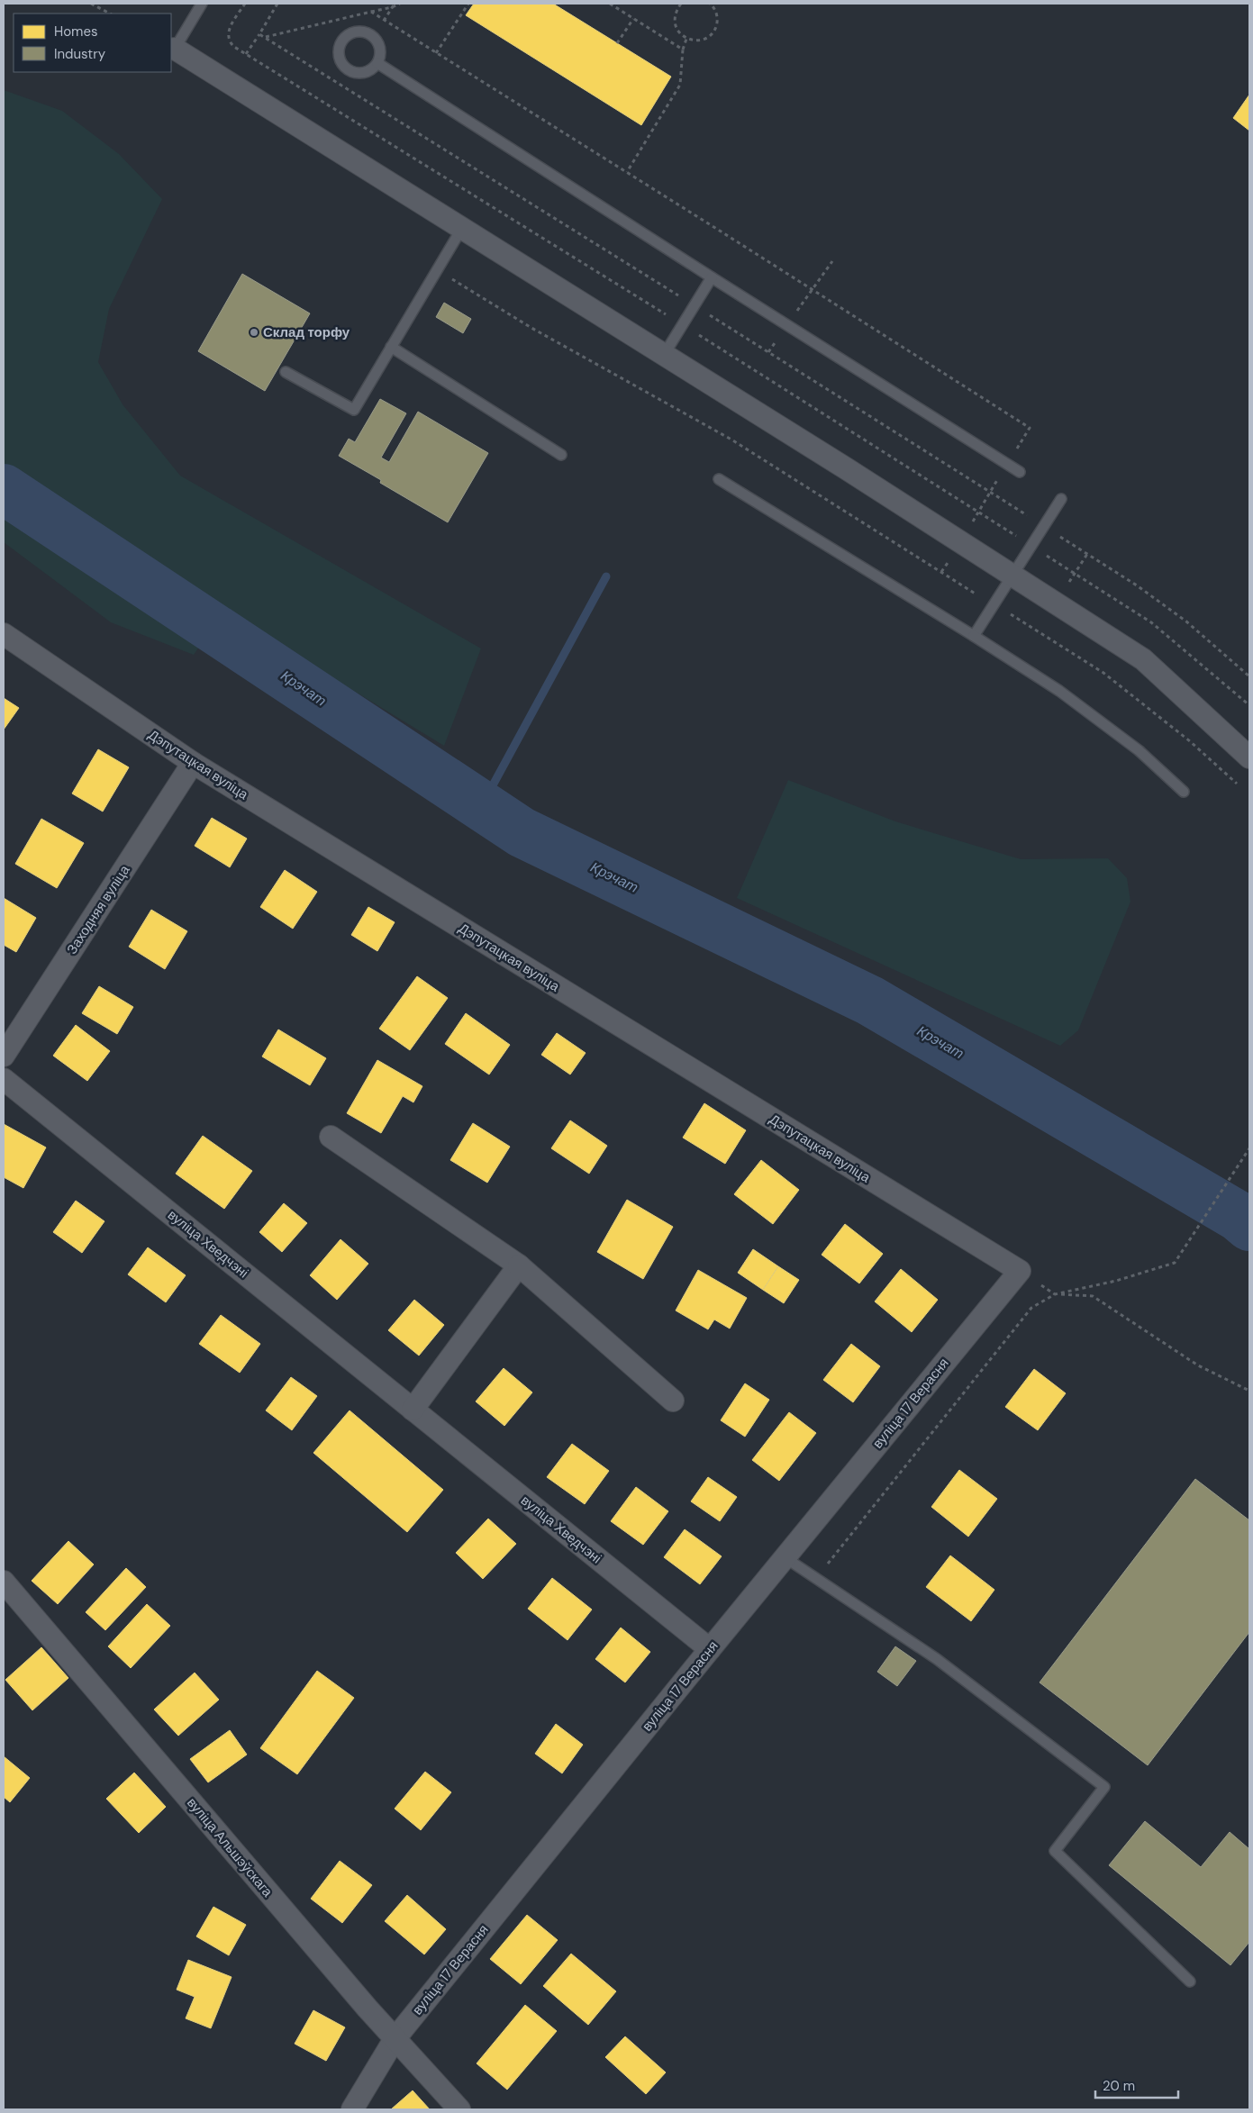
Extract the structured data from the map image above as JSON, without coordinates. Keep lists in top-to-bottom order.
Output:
{
  "streets": {
    "street": [
      "Дэпутацкая вуліца",
      "Заходняя вуліца",
      "вуліца Хведчэні",
      "вуліца 17 Верасня",
      "вуліца Альшэўскага"
    ]
  },
  "crossings": [
    ["Дэпутацкая вуліца", "Заходняя вуліца"],
    ["Дэпутацкая вуліца", "вуліца 17 Верасня"],
    ["вуліца Хведчэні", "вуліца 17 Верасня"],
    ["вуліца 17 Верасня", "вуліца Альшэўскага"]
  ],
  "water": ["Крэчат"],
  "places": ["Склад торфу"],
  "legend": ["Homes", "Industry"],
  "scale_bar": "20 m"
}
